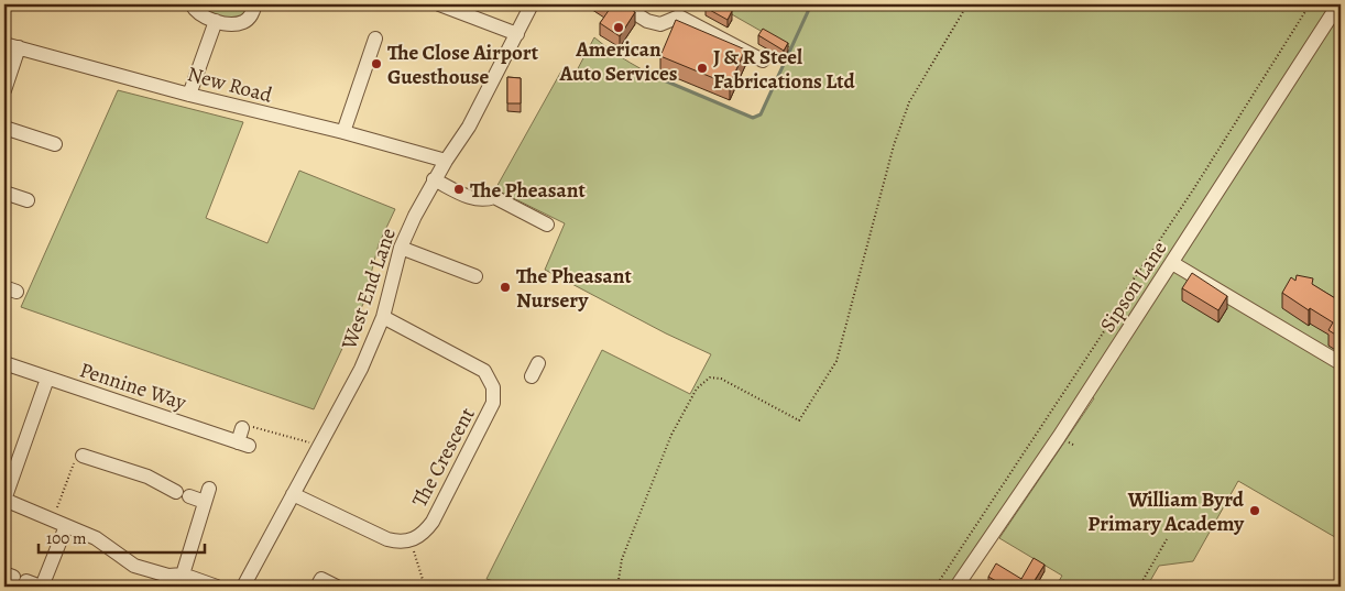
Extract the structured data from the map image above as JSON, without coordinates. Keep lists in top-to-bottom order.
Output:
{
  "streets": {
    "street": [
      "New Road",
      "Sipson Lane",
      "West End Lane",
      "Pennine Way",
      "The Crescent"
    ]
  },
  "crossings": [
    ["New Road", "West End Lane"],
    ["West End Lane", "The Crescent"]
  ],
  "places": [
    "American Auto Services",
    "The Close Airport Guesthouse",
    "J & R Steel Fabrications Ltd",
    "The Pheasant",
    "The Pheasant Nursery",
    "William Byrd Primary Academy"
  ],
  "scale_bar": "100 m"
}
